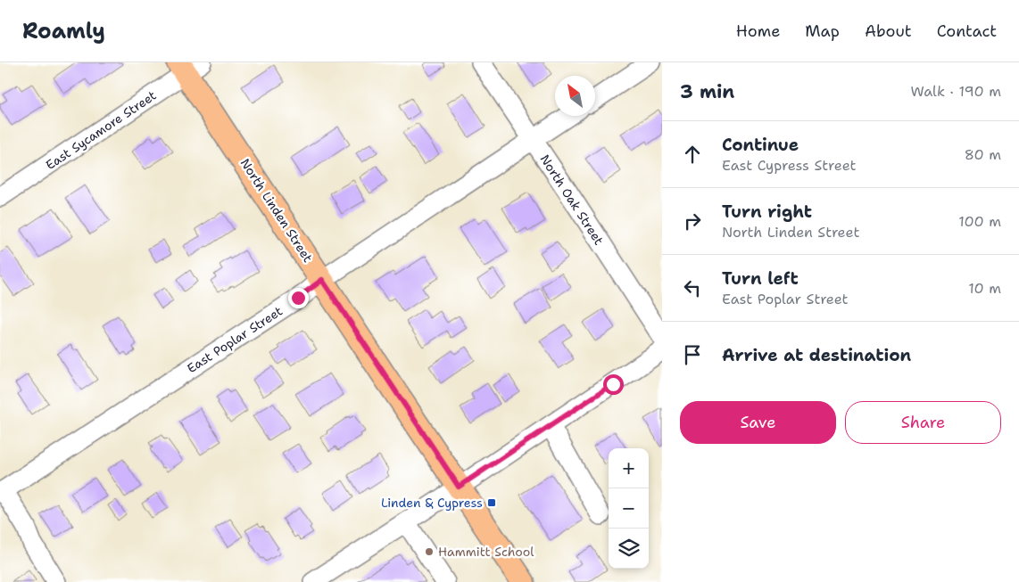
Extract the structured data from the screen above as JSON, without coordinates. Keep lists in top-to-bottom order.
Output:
{
  "streets": {
    "main road": ["North Linden Street"],
    "street": ["East Sycamore Street", "North Oak Street", "East Poplar Street"]
  },
  "crossings": [
    ["East Sycamore Street", "North Linden Street"],
    ["North Oak Street", "East Poplar Street"],
    ["North Linden Street", "East Poplar Street"]
  ],
  "places": {
    "transit": ["Linden & Cypress"],
    "other": ["Hammitt School"]
  },
  "north": "top left",
  "page": {
    "header": "Roamly",
    "nav": [
      "Home",
      "Map",
      "About",
      "Contact"
    ],
    "heading": ["3 min", "Walk · 190 m"],
    "list": [
      ["Continue", "East Cypress Street", "80 m"],
      ["Turn right", "North Linden Street", "100 m"],
      ["Turn left", "East Poplar Street", "10 m"],
      "Arrive at destination"
    ],
    "buttons": ["Save", "Share"],
    "map_buttons": ["+", "−"]
  }
}
